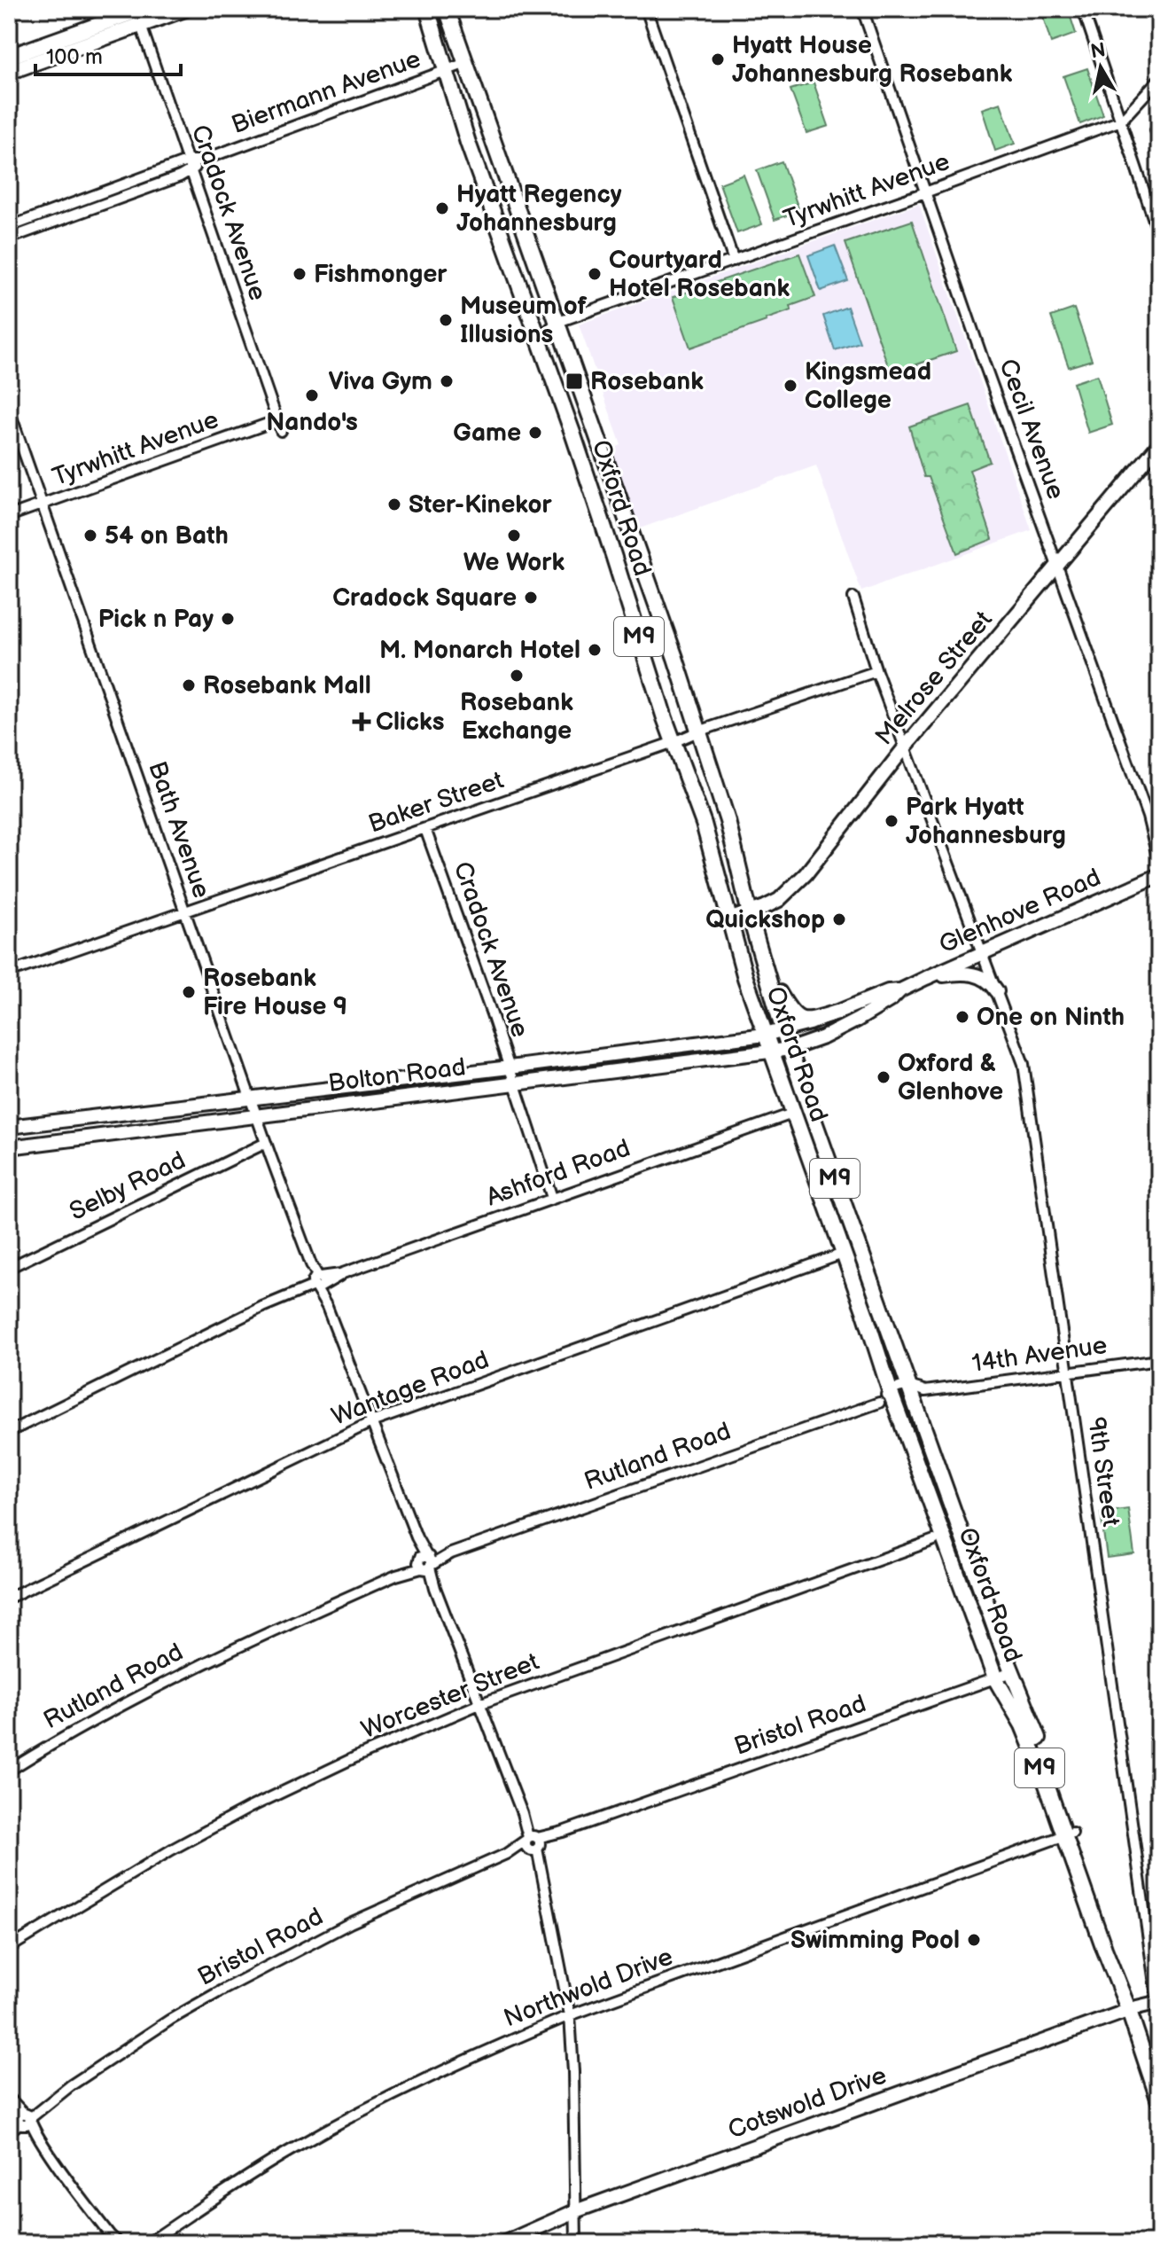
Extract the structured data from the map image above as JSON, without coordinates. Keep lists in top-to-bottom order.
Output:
{
  "streets": {
    "main road": [
      "Oxford Road",
      "M9",
      "Melrose Street",
      "Glenhove Road",
      "Bolton Road",
      "Cotswold Drive"
    ],
    "street": [
      "Biermann Avenue",
      "Tyrwhitt Avenue",
      "Cradock Avenue",
      "Cecil Avenue",
      "Baker Street",
      "Bath Avenue",
      "Ashford Road",
      "Selby Road",
      "14th Avenue",
      "Wantage Road",
      "Rutland Road",
      "9th Street",
      "Worcester Street",
      "Bristol Road",
      "Northwold Drive"
    ]
  },
  "crossings": [
    ["Biermann Avenue", "Cradock Avenue"],
    ["Biermann Avenue", "Oxford Road"],
    ["Tyrwhitt Avenue", "Cradock Avenue"],
    ["Tyrwhitt Avenue", "Cecil Avenue"],
    ["Tyrwhitt Avenue", "Oxford Road"],
    ["Tyrwhitt Avenue", "Bath Avenue"],
    ["Cradock Avenue", "Baker Street"],
    ["Cradock Avenue", "Bolton Road"],
    ["Cradock Avenue", "Ashford Road"],
    ["Cecil Avenue", "Melrose Street"],
    ["Oxford Road", "Melrose Street"],
    ["Oxford Road", "Baker Street"],
    ["Oxford Road", "Glenhove Road"],
    ["Oxford Road", "Bolton Road"],
    ["Oxford Road", "Ashford Road"],
    ["Oxford Road", "14th Avenue"],
    ["Oxford Road", "Wantage Road"],
    ["Oxford Road", "Worcester Street"],
    ["Oxford Road", "Bristol Road"],
    ["Oxford Road", "Northwold Drive"],
    ["Oxford Road", "Cotswold Drive"],
    ["Melrose Street", "9th Street"],
    ["Baker Street", "Bath Avenue"],
    ["Baker Street", "9th Street"],
    ["Bath Avenue", "Bolton Road"],
    ["Bath Avenue", "Ashford Road"],
    ["Bath Avenue", "Selby Road"],
    ["Bath Avenue", "Wantage Road"],
    ["Bath Avenue", "Rutland Road"],
    ["Bath Avenue", "Worcester Street"],
    ["Bath Avenue", "Bristol Road"],
    ["Bath Avenue", "Northwold Drive"],
    ["Bath Avenue", "Cotswold Drive"],
    ["Glenhove Road", "Bolton Road"],
    ["Glenhove Road", "9th Street"],
    ["14th Avenue", "9th Street"],
    ["9th Street", "Cotswold Drive"]
  ],
  "places": {
    "other": [
      "Hyatt House Johannesburg Rosebank",
      "Hyatt Regency Johannesburg",
      "Fishmonger",
      "Courtyard Hotel Rosebank",
      "Museum of Illusions",
      "Viva Gym",
      "Kingsmead College",
      "Nando's",
      "Game",
      "Ster-Kinekor",
      "54 on Bath",
      "We Work",
      "Cradock Square",
      "Pick n Pay",
      "M. Monarch Hotel",
      "Rosebank Exchange",
      "Rosebank Mall",
      "Park Hyatt Johannesburg",
      "Quickshop",
      "Rosebank Fire House 9",
      "One on Ninth",
      "Oxford & Glenhove",
      "Swimming Pool"
    ],
    "transit": ["Rosebank"],
    "health": ["Clicks"]
  },
  "scale_bar": "100 m",
  "north": "top"
}
